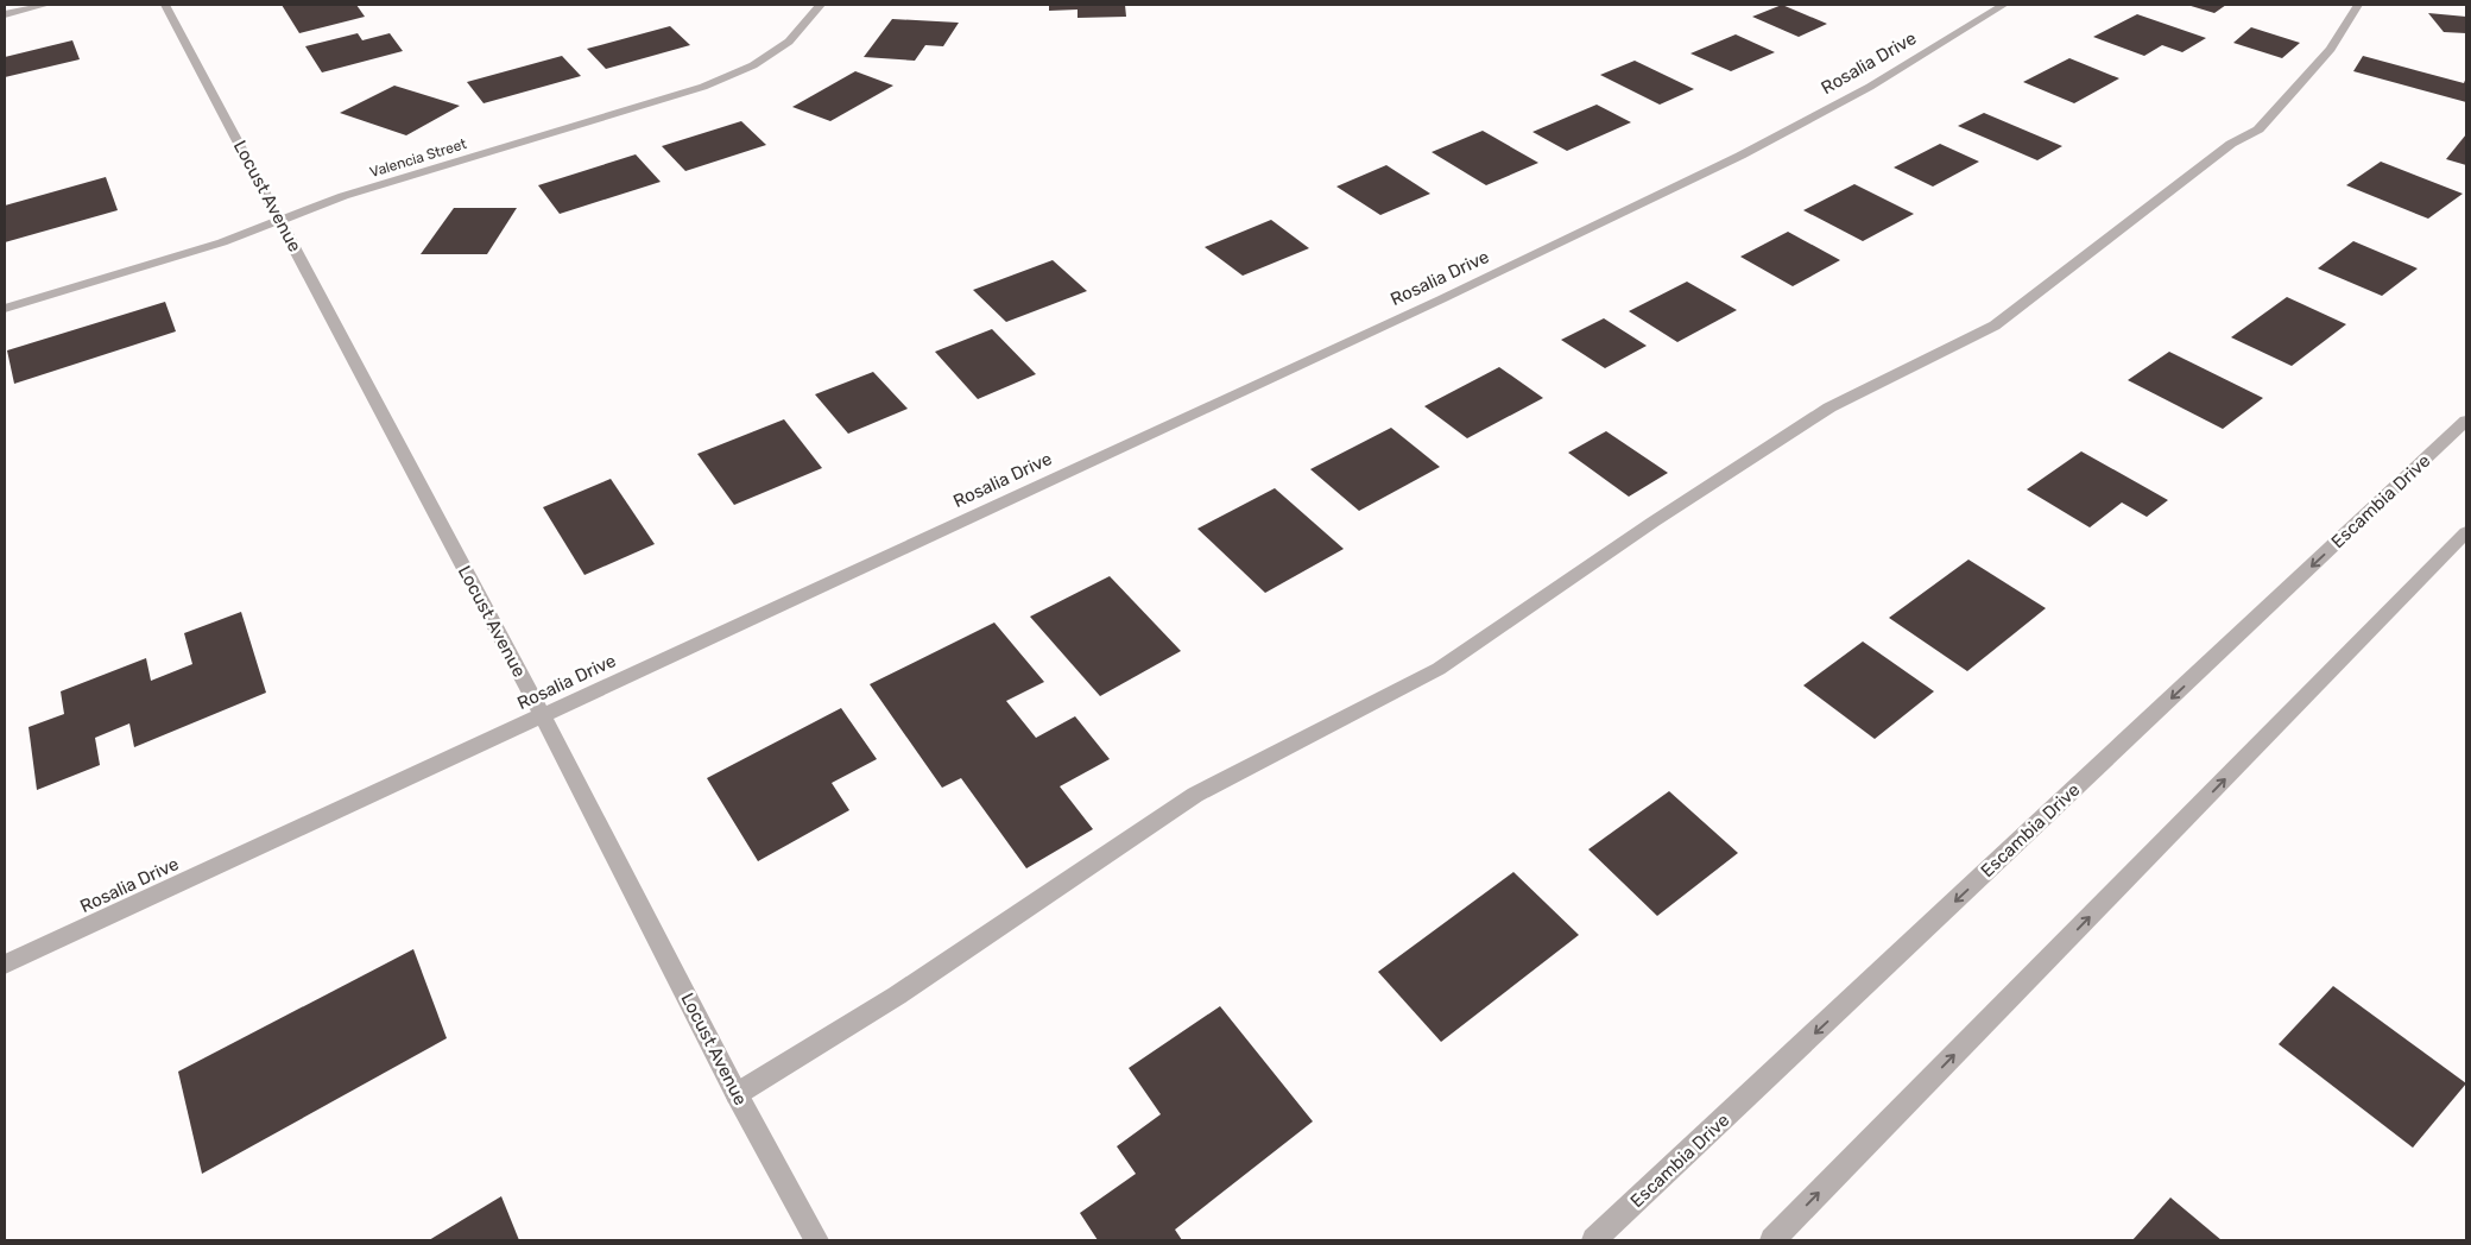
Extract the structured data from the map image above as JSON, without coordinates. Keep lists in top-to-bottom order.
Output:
{
  "streets": {
    "street": [
      "Rosalia Drive",
      "Valencia Street",
      "Locust Avenue",
      "Escambia Drive"
    ]
  },
  "crossings": [
    ["Rosalia Drive", "Locust Avenue"],
    ["Valencia Street", "Locust Avenue"]
  ]
}
